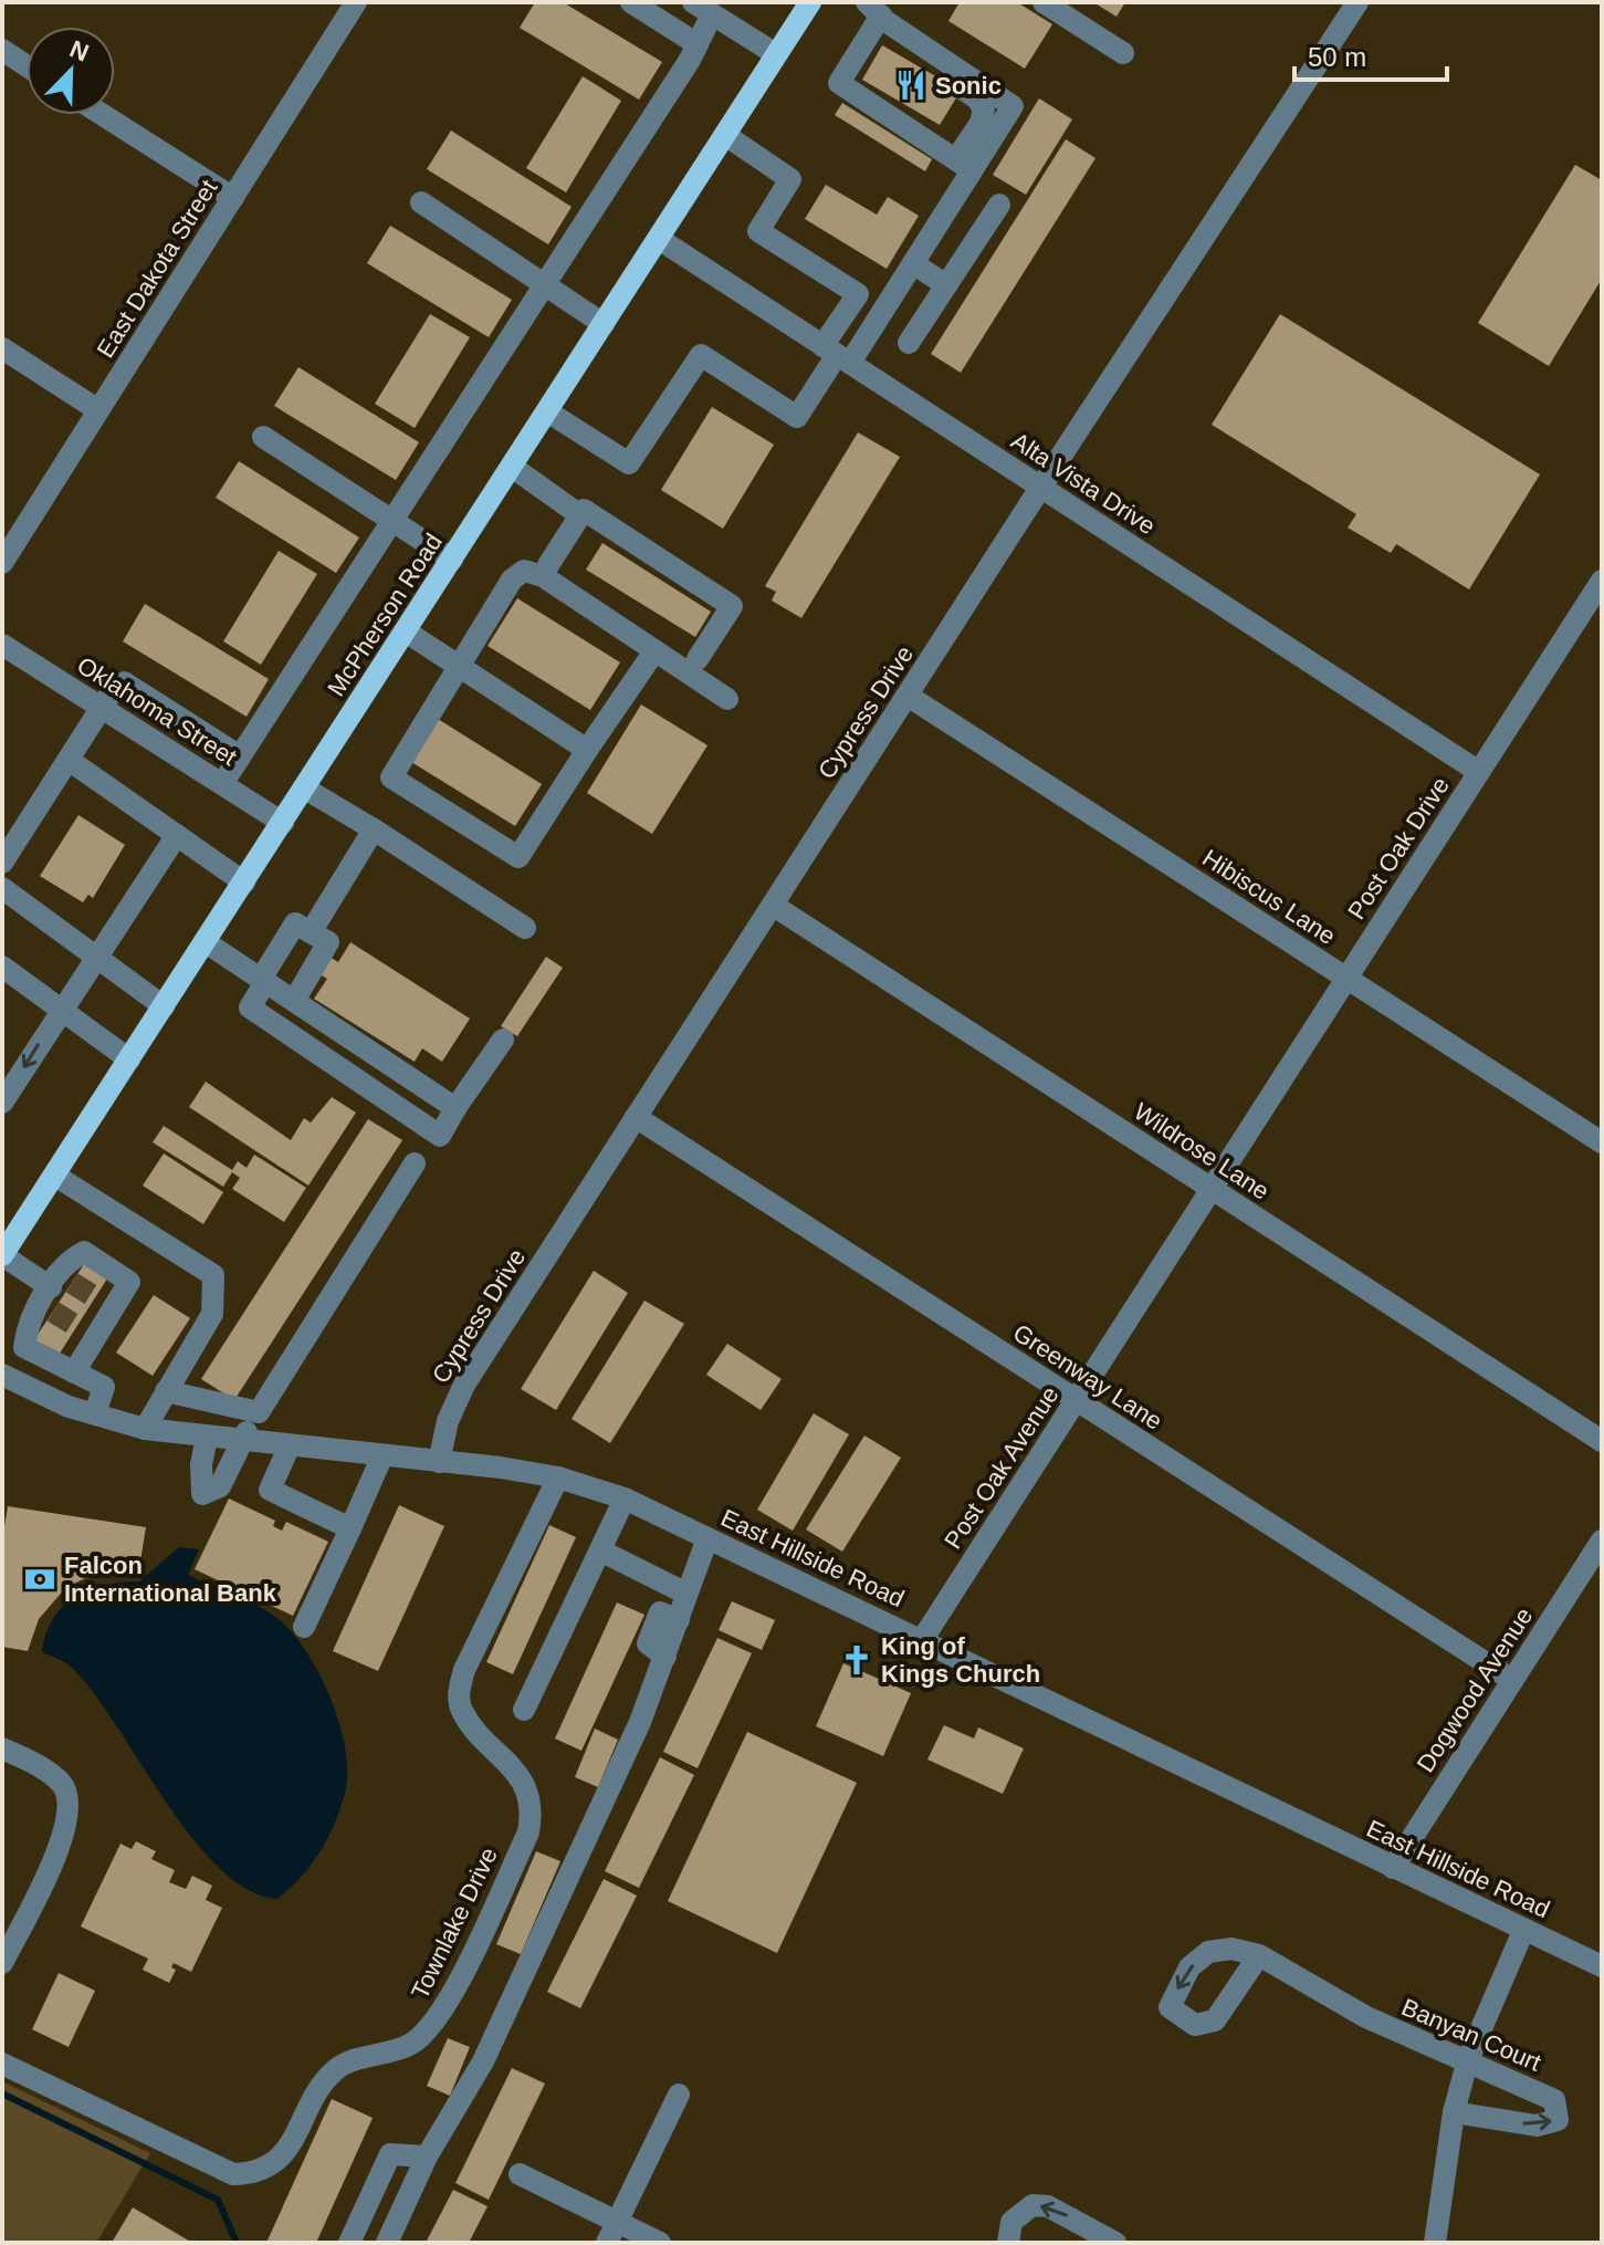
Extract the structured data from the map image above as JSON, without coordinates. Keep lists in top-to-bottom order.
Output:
{
  "streets": {
    "main road": ["McPherson Road"],
    "street": [
      "East Dakota Street",
      "Alta Vista Drive",
      "Oklahoma Street",
      "Cypress Drive",
      "Post Oak Drive",
      "Hibiscus Lane",
      "Wildrose Lane",
      "Greenway Lane",
      "Post Oak Avenue",
      "East Hillside Road",
      "Dogwood Avenue",
      "Townlake Drive",
      "Banyan Court"
    ]
  },
  "crossings": [
    ["Alta Vista Drive", "McPherson Road"],
    ["Alta Vista Drive", "Cypress Drive"],
    ["Alta Vista Drive", "Post Oak Drive"],
    ["McPherson Road", "Oklahoma Street"],
    ["Cypress Drive", "Hibiscus Lane"],
    ["Cypress Drive", "Wildrose Lane"],
    ["Cypress Drive", "Greenway Lane"],
    ["Cypress Drive", "East Hillside Road"],
    ["Post Oak Drive", "Hibiscus Lane"],
    ["Post Oak Drive", "Wildrose Lane"],
    ["Post Oak Drive", "Post Oak Avenue"],
    ["Wildrose Lane", "Post Oak Avenue"],
    ["Greenway Lane", "Post Oak Avenue"],
    ["Greenway Lane", "Dogwood Avenue"],
    ["Post Oak Avenue", "East Hillside Road"],
    ["East Hillside Road", "Dogwood Avenue"],
    ["East Hillside Road", "Townlake Drive"]
  ],
  "places": {
    "restaurant": ["Sonic"],
    "bank": ["Falcon International Bank"],
    "church": ["King of Kings Church"]
  },
  "scale_bar": "50 m",
  "north": "top right"
}
